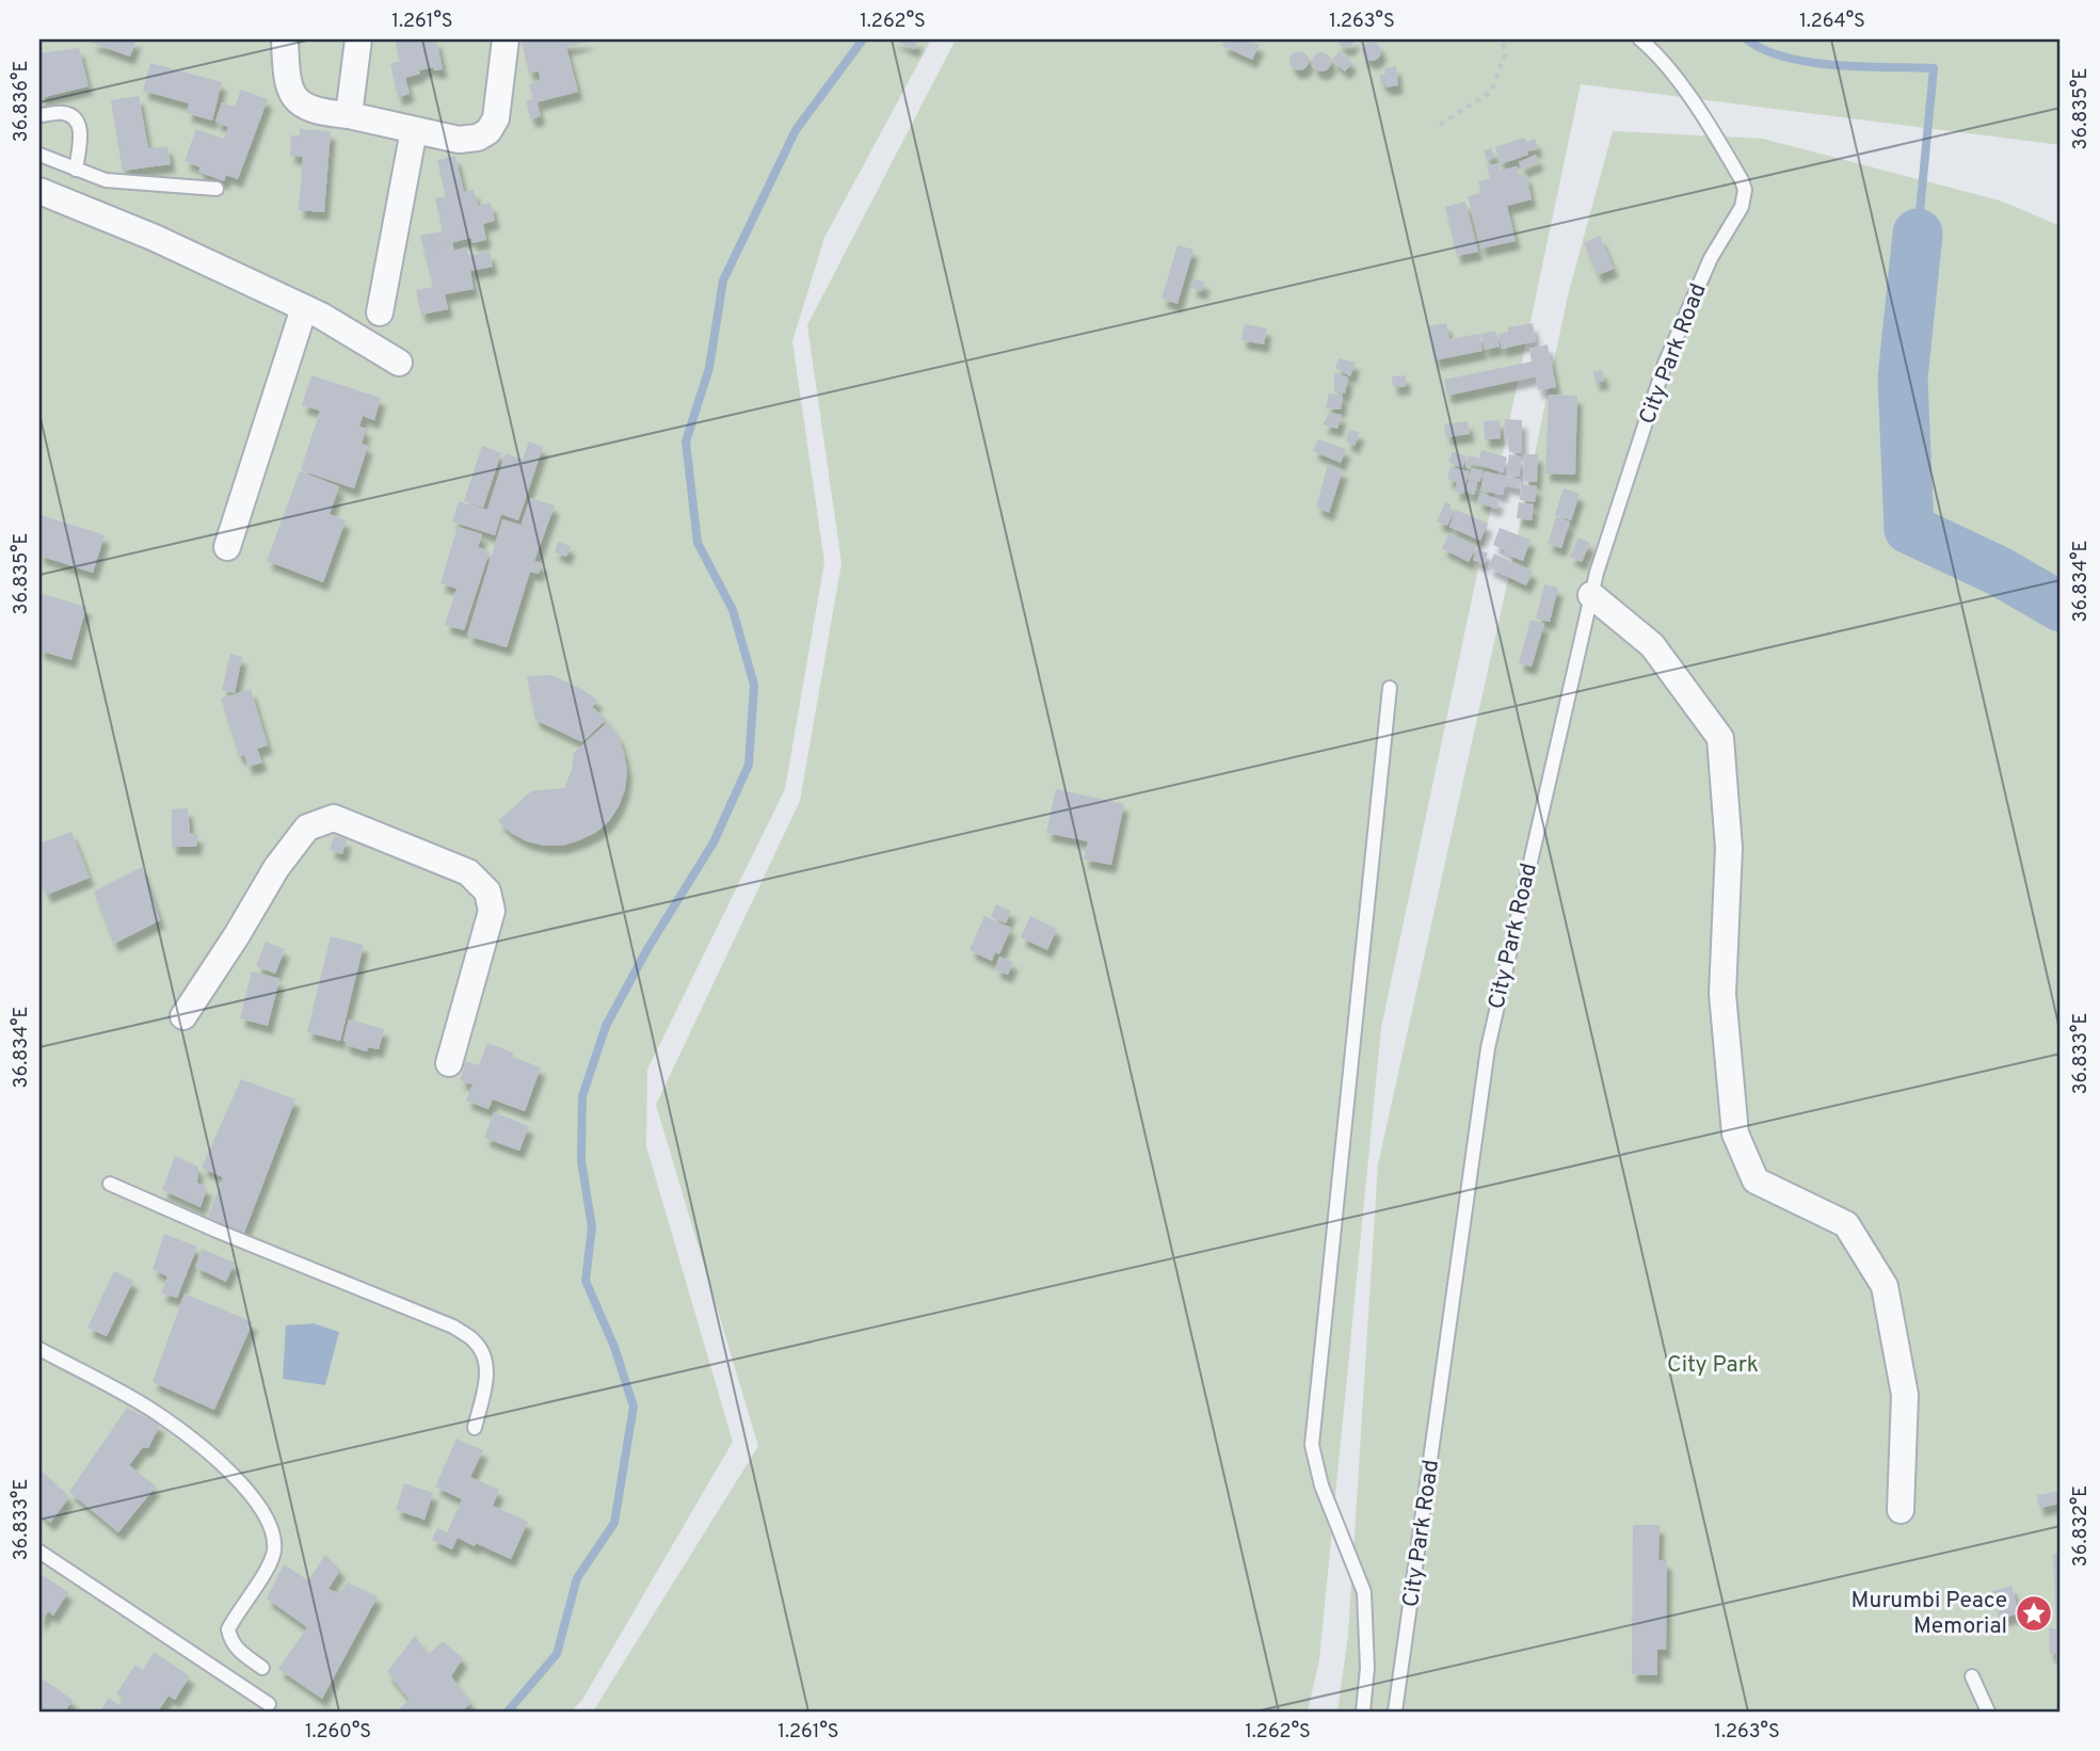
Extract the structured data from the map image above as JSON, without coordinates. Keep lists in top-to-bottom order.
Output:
{
  "streets": {
    "lane": ["City Park Road"]
  },
  "parks": ["City Park"],
  "places": {
    "place": ["Murumbi Peace Memorial"]
  },
  "coordinates": [
    "1.261°S",
    "1.262°S",
    "1.263°S",
    "1.264°S",
    "36.836°E",
    "36.835°E",
    "36.834°E",
    "36.833°E",
    "36.832°E",
    "1.260°S"
  ]
}
